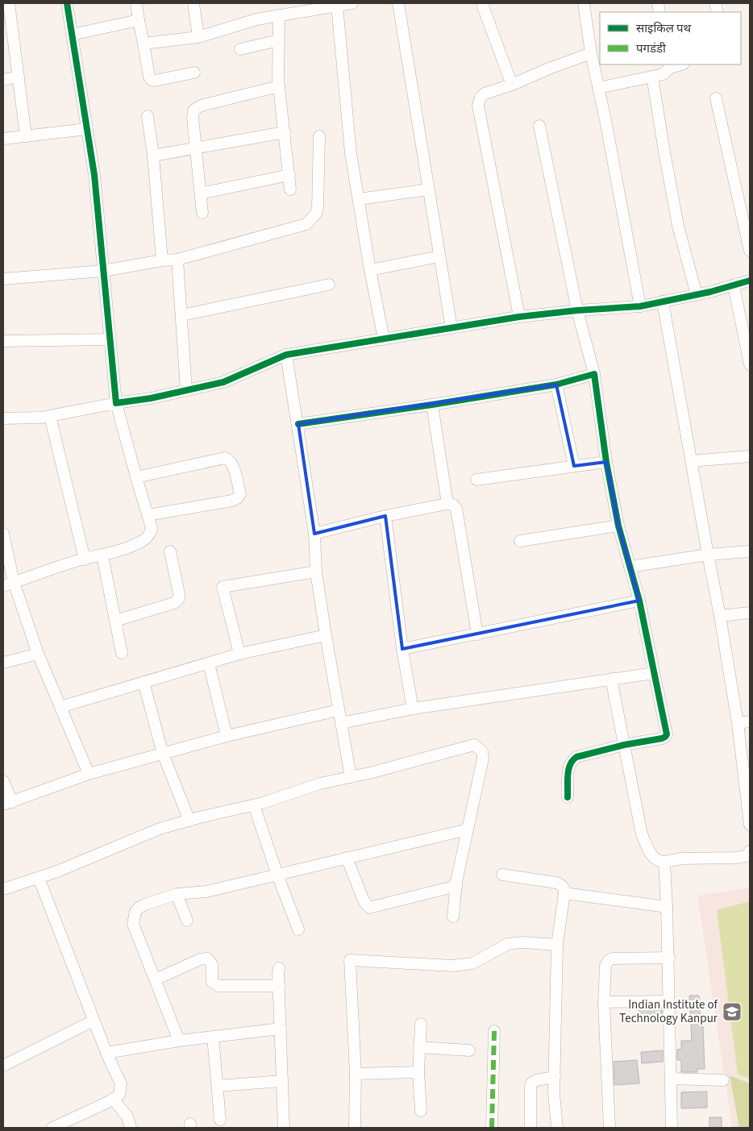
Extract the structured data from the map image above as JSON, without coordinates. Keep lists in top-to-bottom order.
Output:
{
  "places": {
    "school or university": ["Indian Institute of Technology Kanpur"]
  },
  "legend": ["साइकिल पथ", "पगडंडी"]
}
